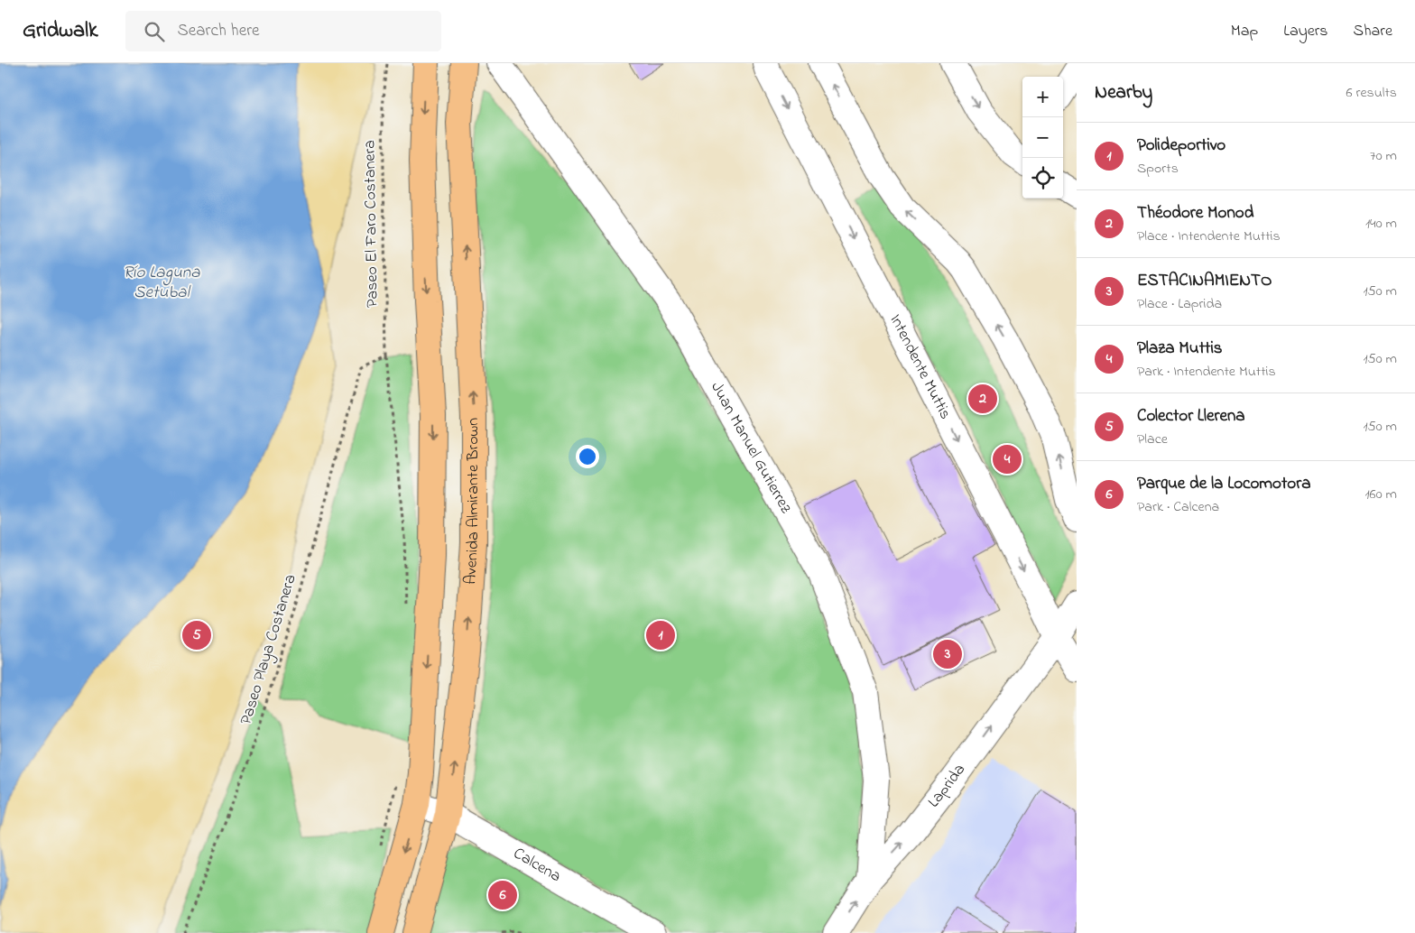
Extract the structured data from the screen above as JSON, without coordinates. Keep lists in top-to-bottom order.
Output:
{
  "streets": {
    "main road": ["Avenida Almirante Brown"],
    "street": [
      "Intendente Muttis",
      "Juan Manuel Gutierrez",
      "Laprida",
      "Calcena"
    ],
    "path": ["Paseo El Faro Costanera", "Paseo Playa Costanera"]
  },
  "crossings": [
    ["Paseo El Faro Costanera", "Paseo Playa Costanera"],
    ["Intendente Muttis", "Laprida"],
    ["Juan Manuel Gutierrez", "Laprida"],
    ["Avenida Almirante Brown", "Calcena"]
  ],
  "one_way": ["Laprida"],
  "water": ["Río Laguna Setubal"],
  "page": {
    "header": "Gridwalk",
    "search": "Search here",
    "nav": ["Map", "Layers", "Share"],
    "heading": ["Nearby", "6 results"],
    "map_buttons": ["+", "−"],
    "list": [
      {
        "mark": "1",
        "name": "Polideportivo",
        "note": "Sports",
        "value": "70 m"
      },
      {
        "mark": "2",
        "name": "Théodore Monod",
        "note": "Place · Intendente Muttis",
        "value": "140 m"
      },
      {
        "mark": "3",
        "name": "ESTACINAMIENTO",
        "note": "Place · Laprida",
        "value": "150 m"
      },
      {
        "mark": "4",
        "name": "Plaza Muttis",
        "note": "Park · Intendente Muttis",
        "value": "150 m"
      },
      {
        "mark": "5",
        "name": "Colector Llerena",
        "note": "Place",
        "value": "150 m"
      },
      {
        "mark": "6",
        "name": "Parque de la Locomotora",
        "note": "Park · Calcena",
        "value": "160 m"
      }
    ],
    "pins": [
      "2",
      "4",
      "1",
      "5",
      "3",
      "6"
    ]
  }
}
